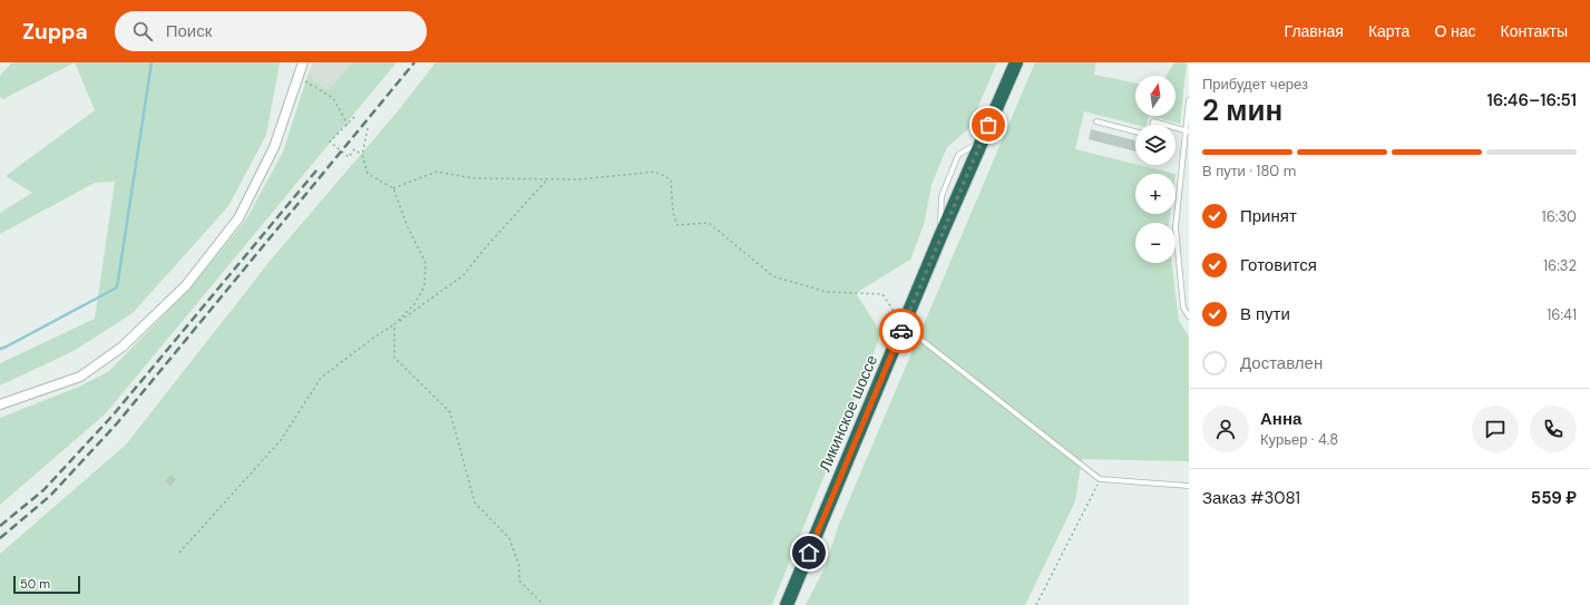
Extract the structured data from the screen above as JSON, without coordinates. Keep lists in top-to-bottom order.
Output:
{
  "streets": {
    "highway": ["Ликинское шоссе"]
  },
  "scale_bar": "50 m",
  "north": "top",
  "page": {
    "header": "Zuppa",
    "search": "Поиск",
    "nav": [
      "Главная",
      "Карта",
      "О нас",
      "Контакты"
    ],
    "heading": ["2 мин", "Прибудет через", "16:46–16:51"],
    "panel": [
      "Анна",
      "Курьер · 4.8",
      "Заказ #3081",
      "559 ₽"
    ],
    "map_buttons": ["+", "−"],
    "bar": "В пути · 180 m",
    "list": [
      ["Принят", "16:30"],
      ["Готовится", "16:32"],
      ["В пути", "16:41"],
      "Доставлен"
    ],
    "scale": "50 m"
  }
}
